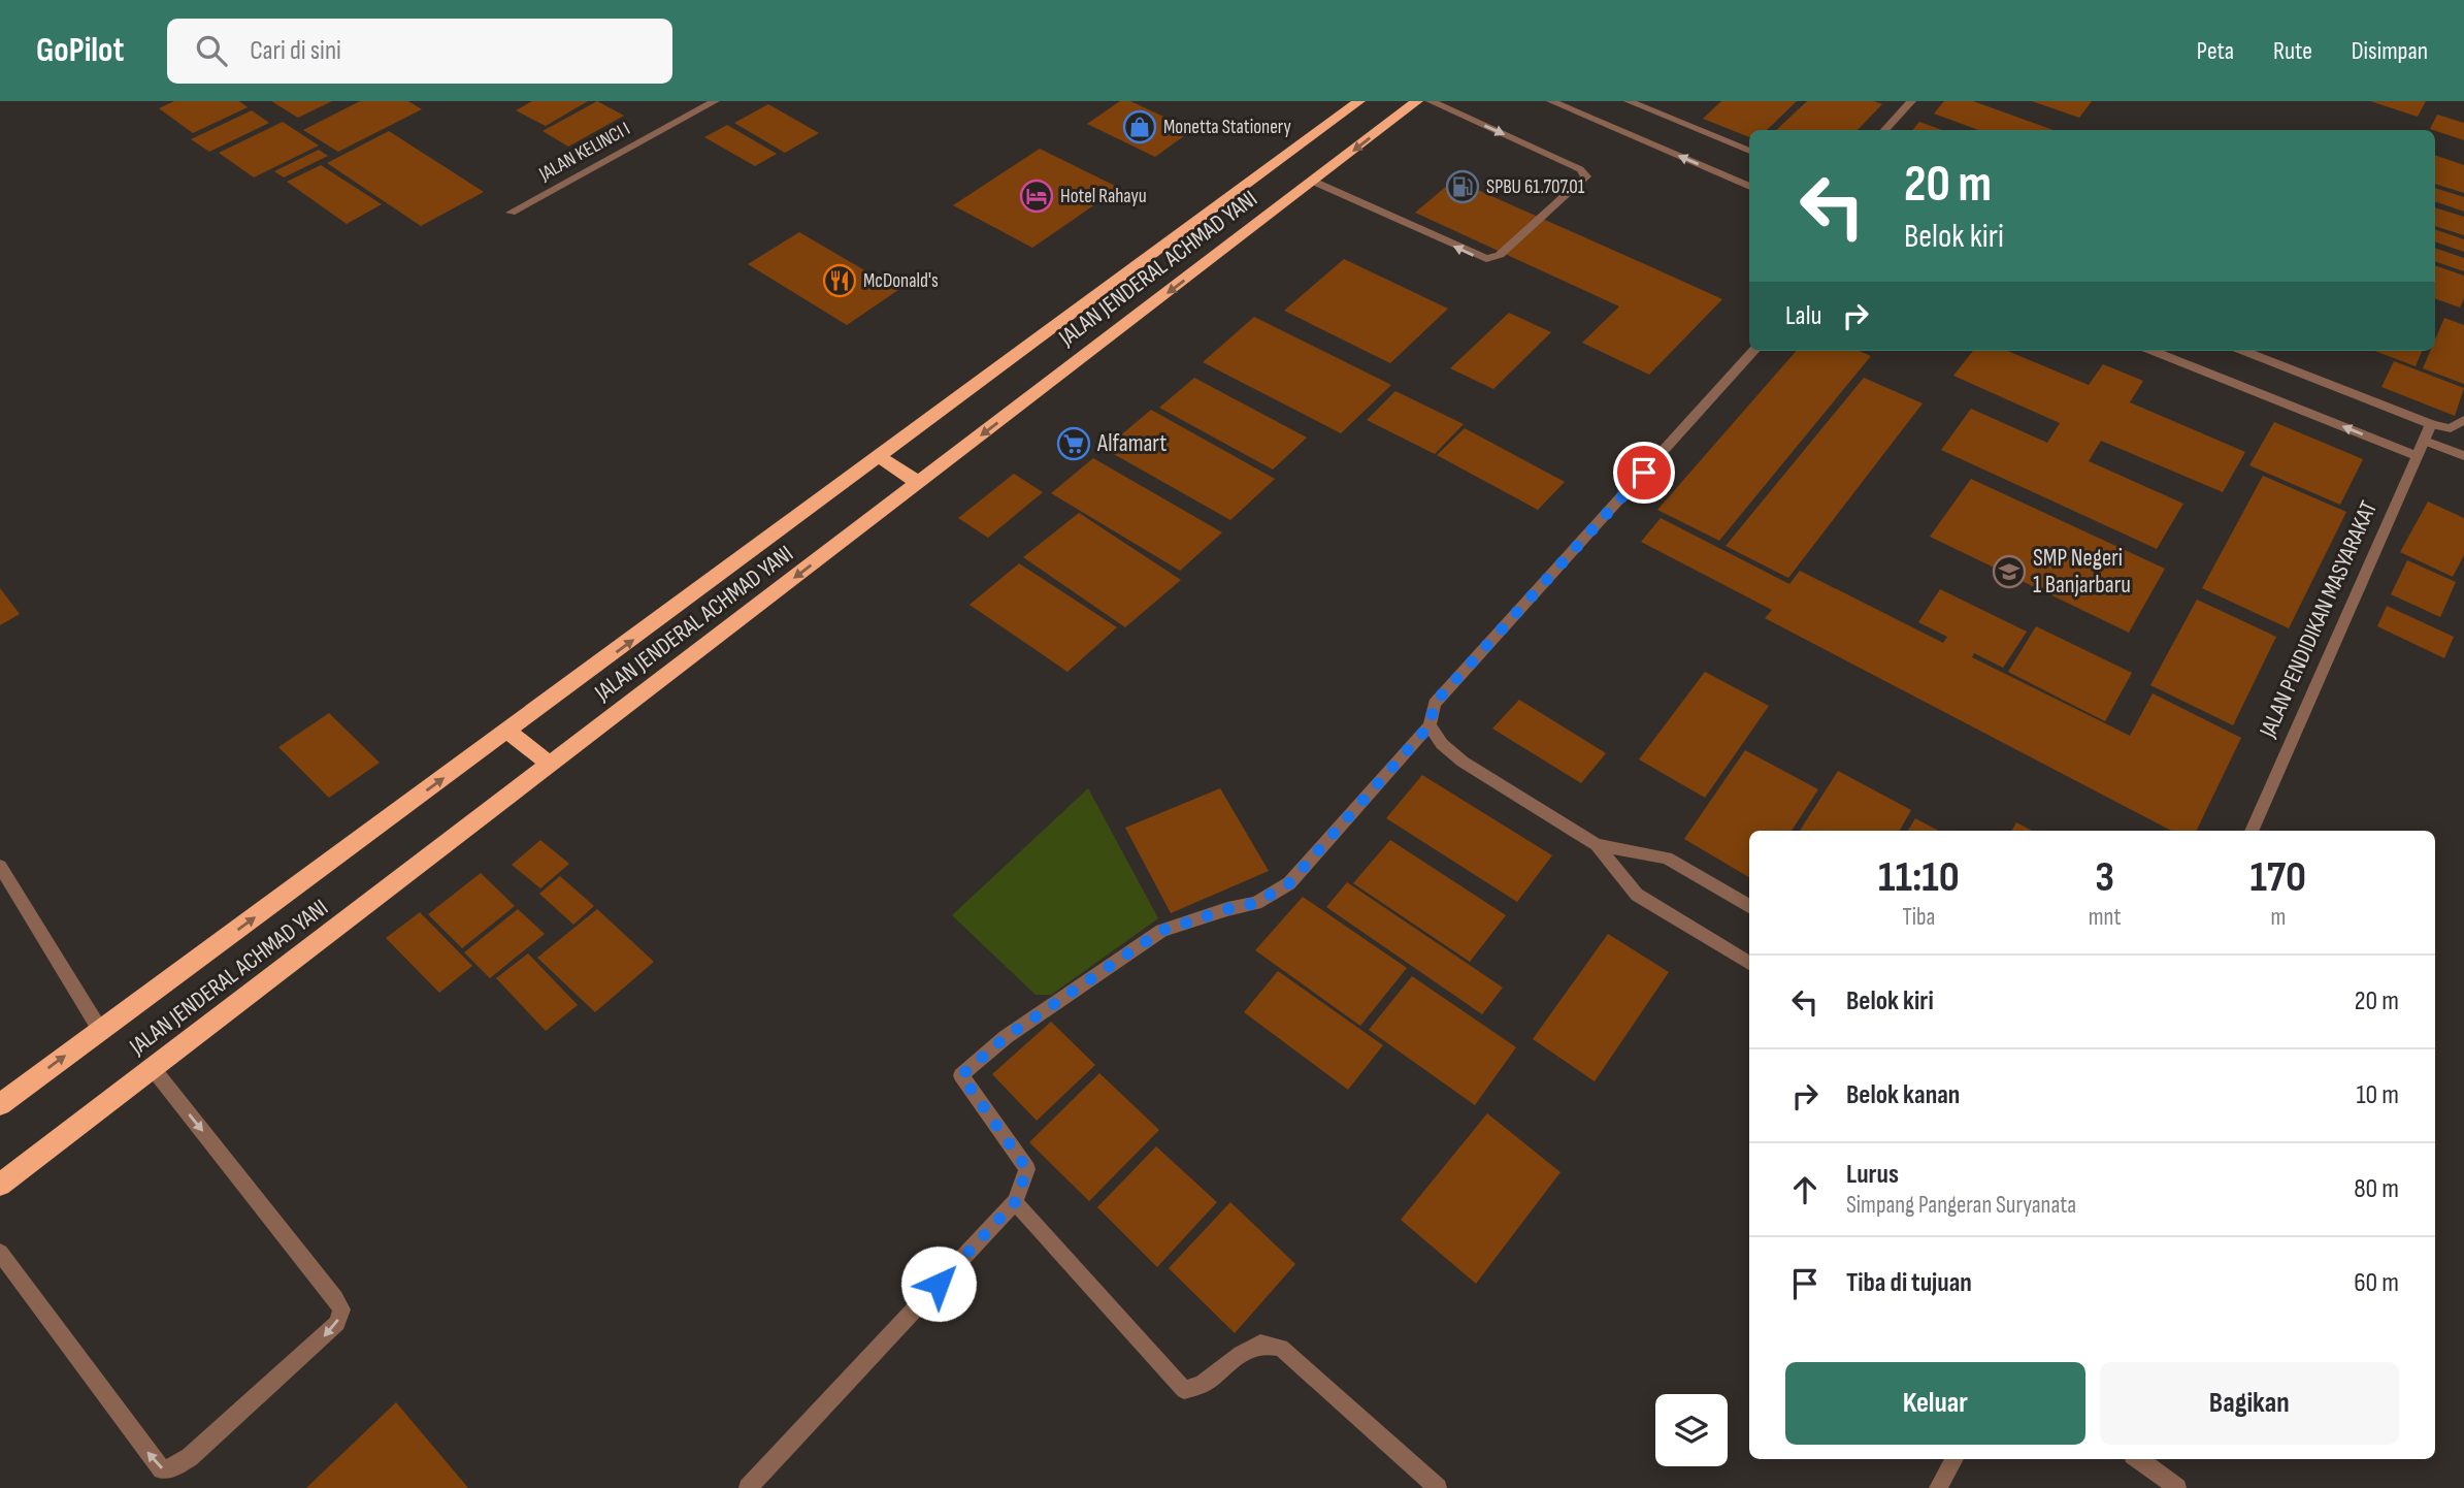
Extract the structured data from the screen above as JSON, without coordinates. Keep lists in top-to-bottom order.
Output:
{
  "streets": {
    "highway": ["JALAN JENDERAL ACHMAD YANI"],
    "street": ["JALAN KELINCI I", "JALAN PENDIDIKAN MASYARAKAT"]
  },
  "places": {
    "shop": ["Monetta Stationery"],
    "fuel station": ["SPBU 61.707.01"],
    "hotel": ["Hotel Rahayu"],
    "restaurant": ["McDonald's"],
    "supermarket": ["Alfamart"],
    "school or university": ["SMP Negeri 1 Banjarbaru"]
  },
  "page": {
    "header": "GoPilot",
    "search": "Cari di sini",
    "nav": ["Peta", "Rute", "Disimpan"],
    "turn": ["20 m", "Belok kiri"],
    "then": "Lalu",
    "eta": [
      "11:10",
      "Tiba",
      "3",
      "mnt",
      "170",
      "m"
    ],
    "list": [
      {
        "name": "Belok kiri",
        "value": "20 m"
      },
      {
        "name": "Belok kanan",
        "value": "10 m"
      },
      {
        "name": "Lurus",
        "note": "Simpang Pangeran Suryanata",
        "value": "80 m"
      },
      {
        "name": "Tiba di tujuan",
        "value": "60 m"
      }
    ],
    "buttons": ["Keluar", "Bagikan"]
  }
}
